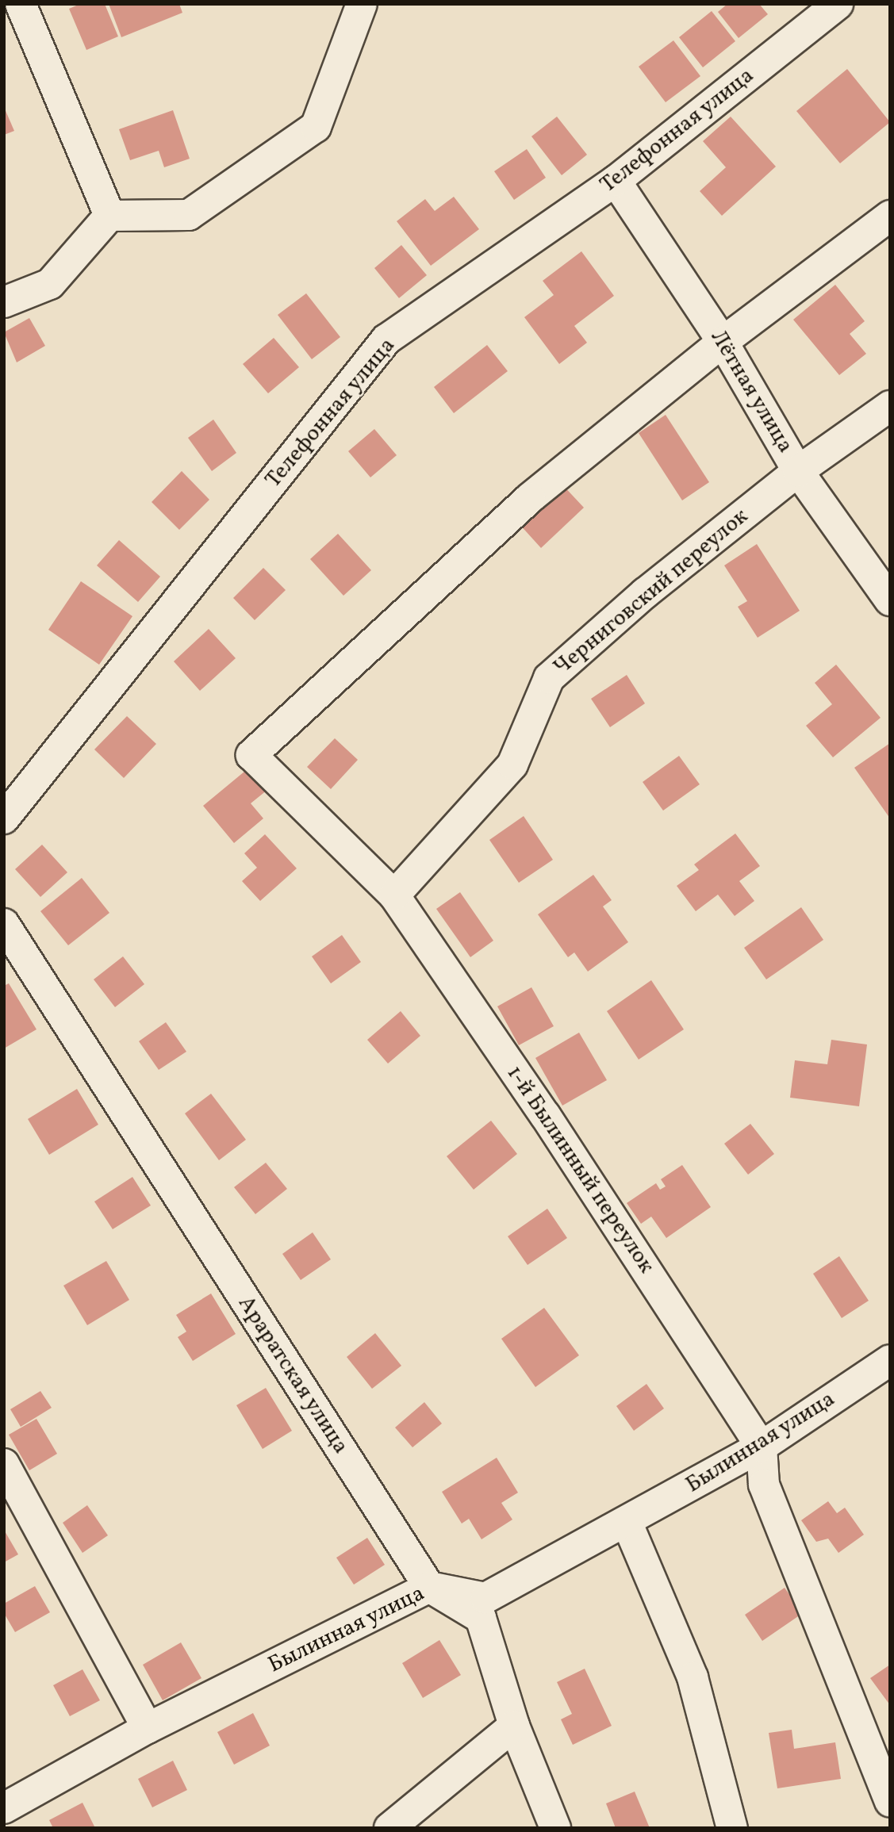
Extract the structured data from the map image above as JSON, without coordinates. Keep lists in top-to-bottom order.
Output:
{
  "streets": {
    "street": [
      "Телефонная улица",
      "Лётная улица",
      "Черниговский переулок",
      "1-й Былинный переулок",
      "Араратская улица",
      "Былинная улица"
    ]
  },
  "crossings": [
    ["Телефонная улица", "Лётная улица"],
    ["Лётная улица", "Черниговский переулок"],
    ["Лётная улица", "1-й Былинный переулок"],
    ["Черниговский переулок", "1-й Былинный переулок"],
    ["1-й Былинный переулок", "Былинная улица"],
    ["Араратская улица", "Былинная улица"]
  ]
}
